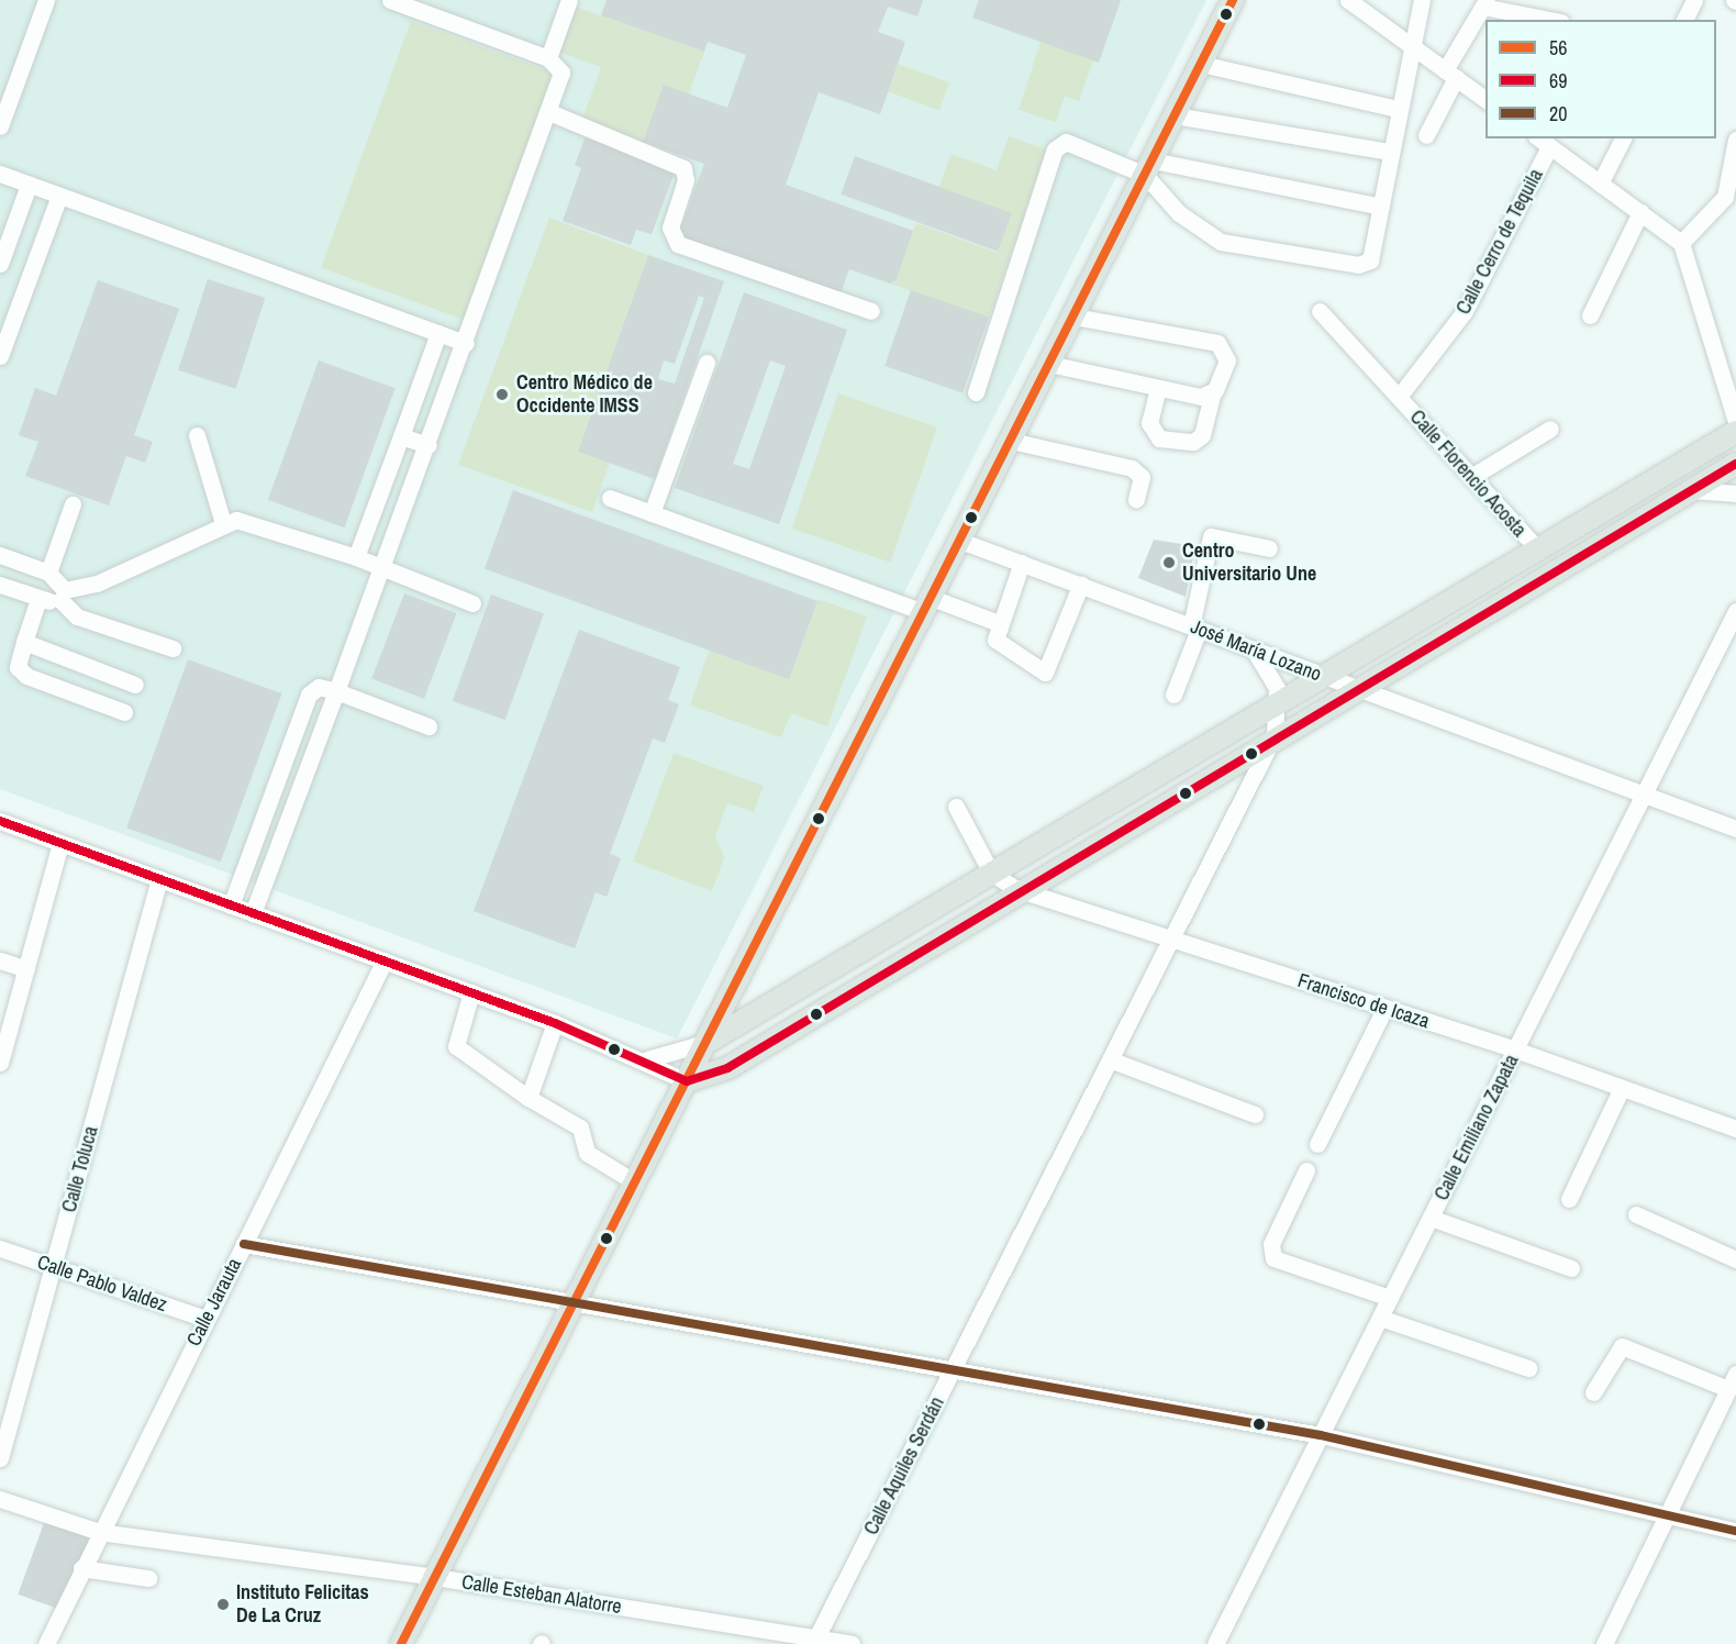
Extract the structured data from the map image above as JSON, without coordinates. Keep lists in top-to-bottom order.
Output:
{
  "streets": {
    "street": [
      "Calle Cerro de Tequila",
      "Calle Florencio Acosta",
      "José María Lozano",
      "Francisco de Icaza",
      "Calle Emiliano Zapata",
      "Calle Toluca",
      "Calle Pablo Valdez",
      "Calle Jarauta",
      "Calle Aquiles Serdán",
      "Calle Esteban Alatorre"
    ]
  },
  "crossings": [
    ["Calle Cerro de Tequila", "Calle Florencio Acosta"],
    ["José María Lozano", "Calle Emiliano Zapata"],
    ["José María Lozano", "Calle Aquiles Serdán"],
    ["Francisco de Icaza", "Calle Emiliano Zapata"],
    ["Francisco de Icaza", "Calle Aquiles Serdán"],
    ["Calle Toluca", "Calle Pablo Valdez"],
    ["Calle Pablo Valdez", "Calle Jarauta"],
    ["Calle Jarauta", "Calle Esteban Alatorre"],
    ["Calle Aquiles Serdán", "Calle Esteban Alatorre"]
  ],
  "places": ["Centro Médico de Occidente IMSS", "Centro Universitario Une", "Instituto Felicitas De La Cruz"],
  "lines": ["transit line 56", "transit line 69", "transit line 20"],
  "legend": ["56", "69", "20"]
}
